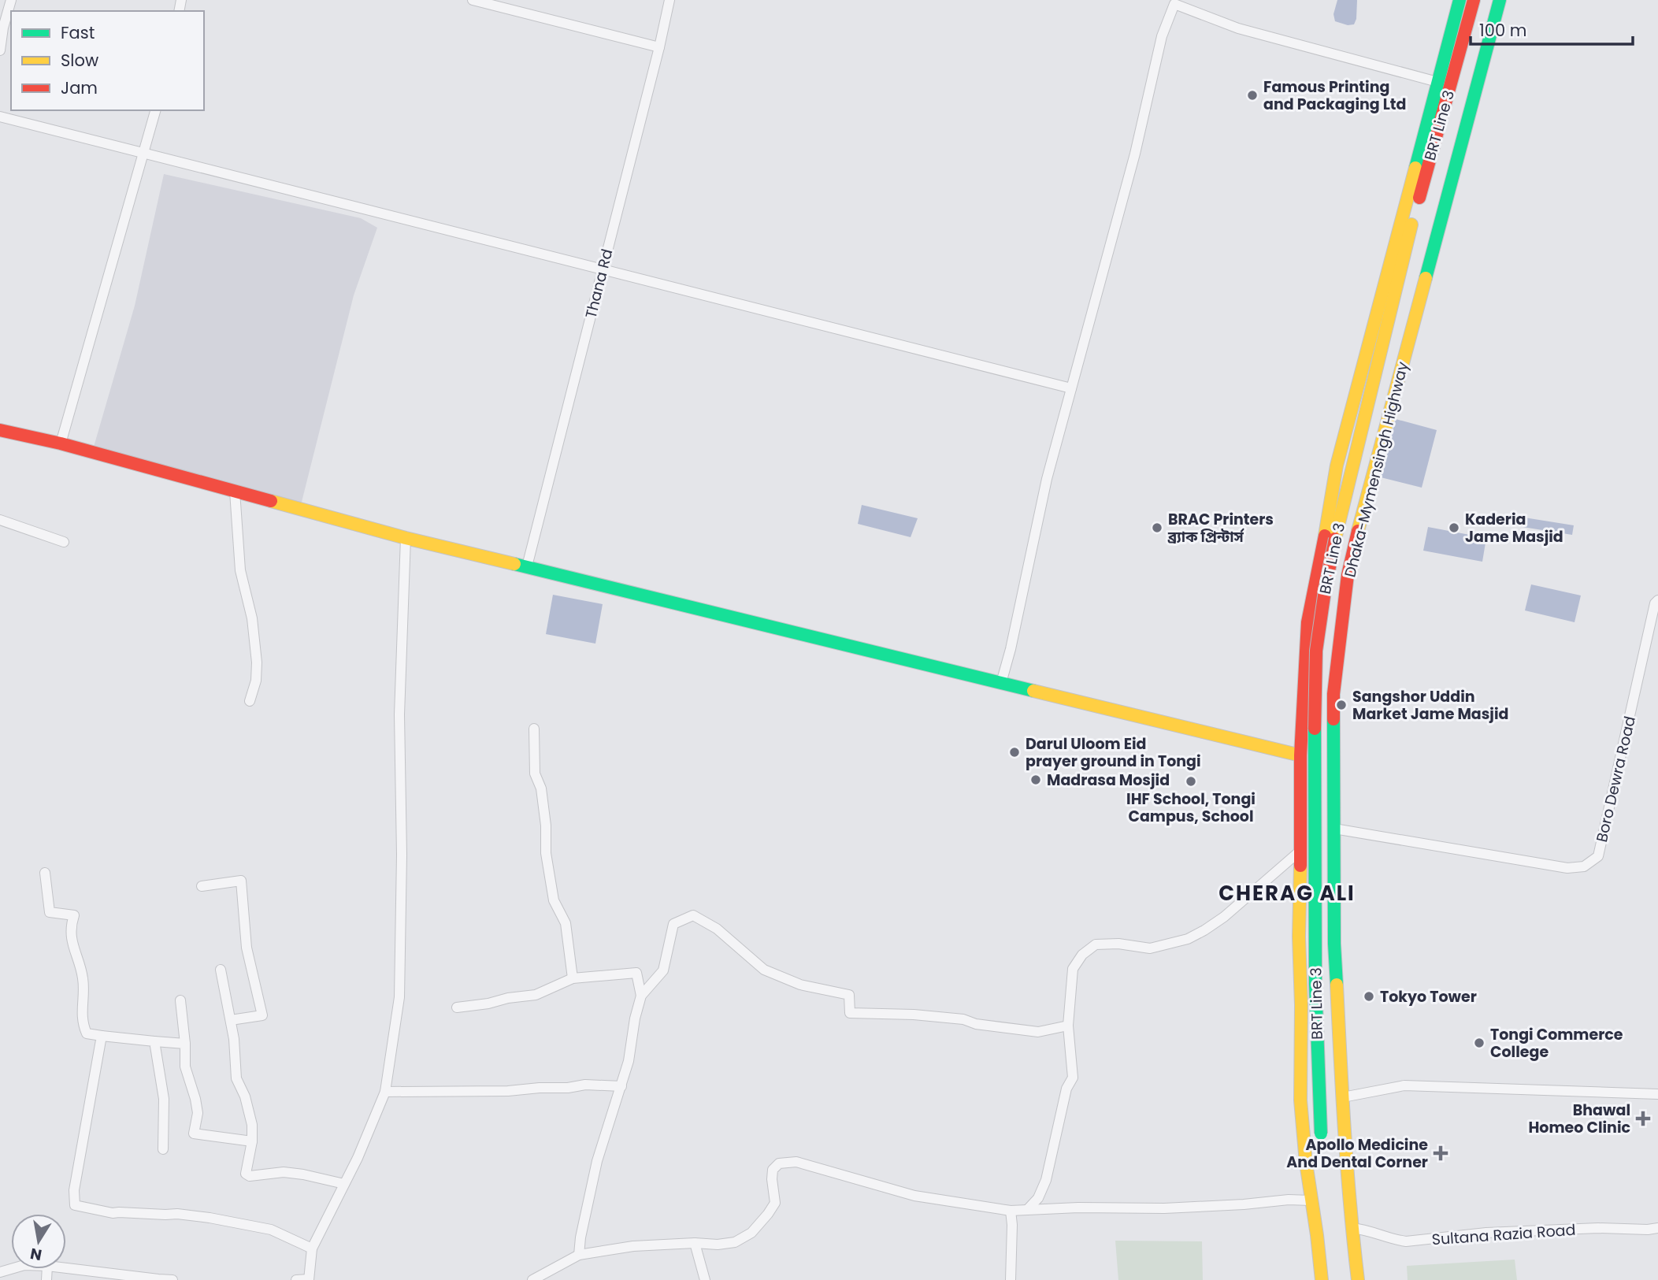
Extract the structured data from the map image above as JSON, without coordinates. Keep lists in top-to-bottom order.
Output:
{
  "streets": {
    "main road": ["BRT Line 3", "Dhaka-Mymensingh Highway"],
    "street": ["Thana Rd", "Boro Dewra Road", "Sultana Razia Road"]
  },
  "crossings": [
    ["Dhaka-Mymensingh Highway", "Boro Dewra Road"],
    ["Dhaka-Mymensingh Highway", "Sultana Razia Road"]
  ],
  "districts": ["CHERAG ALI"],
  "places": {
    "other": [
      "Famous Printing and Packaging Ltd",
      "BRAC Printers ব্র্যাক প্রিন্টার্স",
      "Kaderia Jame Masjid",
      "Sangshor Uddin Market Jame Masjid",
      "Darul Uloom Eid prayer ground in Tongi",
      "Madrasa Mosjid",
      "IHF School, Tongi Campus, School",
      "Tokyo Tower",
      "Tongi Commerce College"
    ],
    "health": ["Bhawal Homeo Clinic", "Apollo Medicine And Dental Corner"]
  },
  "legend": ["Fast", "Slow", "Jam"],
  "scale_bar": "100 m",
  "north": "bottom"
}
